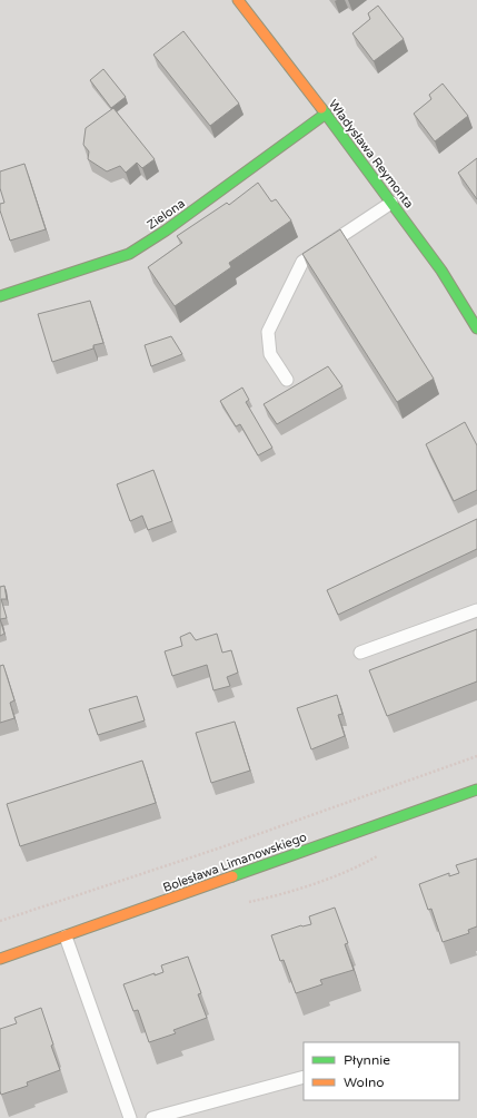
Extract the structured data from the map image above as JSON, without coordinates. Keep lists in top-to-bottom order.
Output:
{
  "streets": {
    "street": ["Władysława Reymonta", "Zielona", "Bolesława Limanowskiego"]
  },
  "crossings": [
    ["Władysława Reymonta", "Zielona"]
  ],
  "legend": ["Płynnie", "Wolno"]
}
